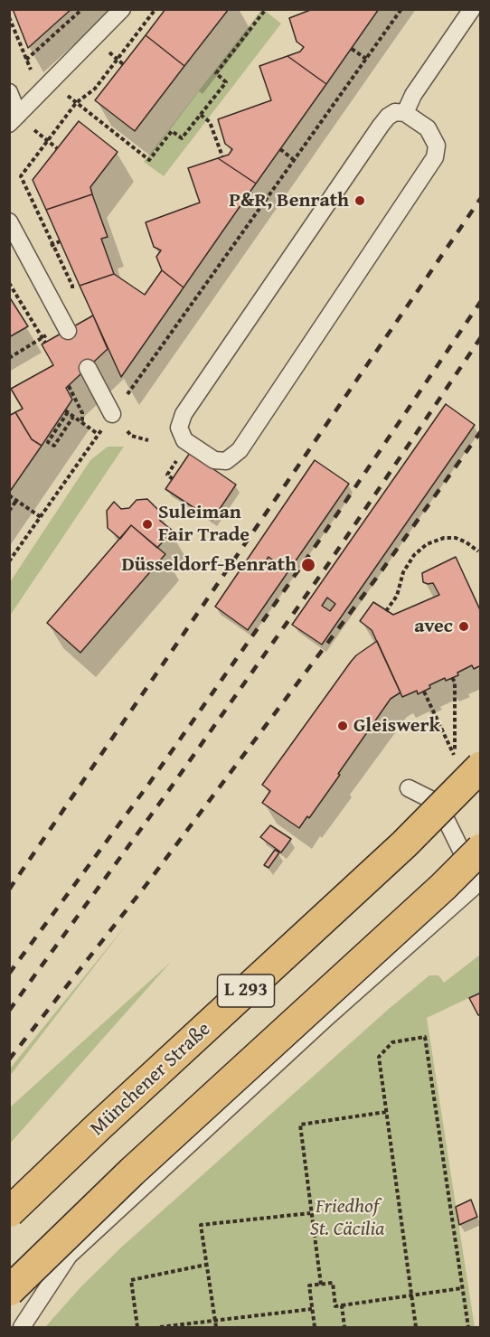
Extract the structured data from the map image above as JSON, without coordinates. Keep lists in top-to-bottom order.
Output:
{
  "streets": {
    "highway": ["L 293", "Münchener Straße"]
  },
  "parks": ["Friedhof St. Cäcilia"],
  "places": [
    "P&R, Benrath",
    "Suleiman Fair Trade",
    "Düsseldorf-Benrath",
    "avec",
    "Gleiswerk"
  ]
}
